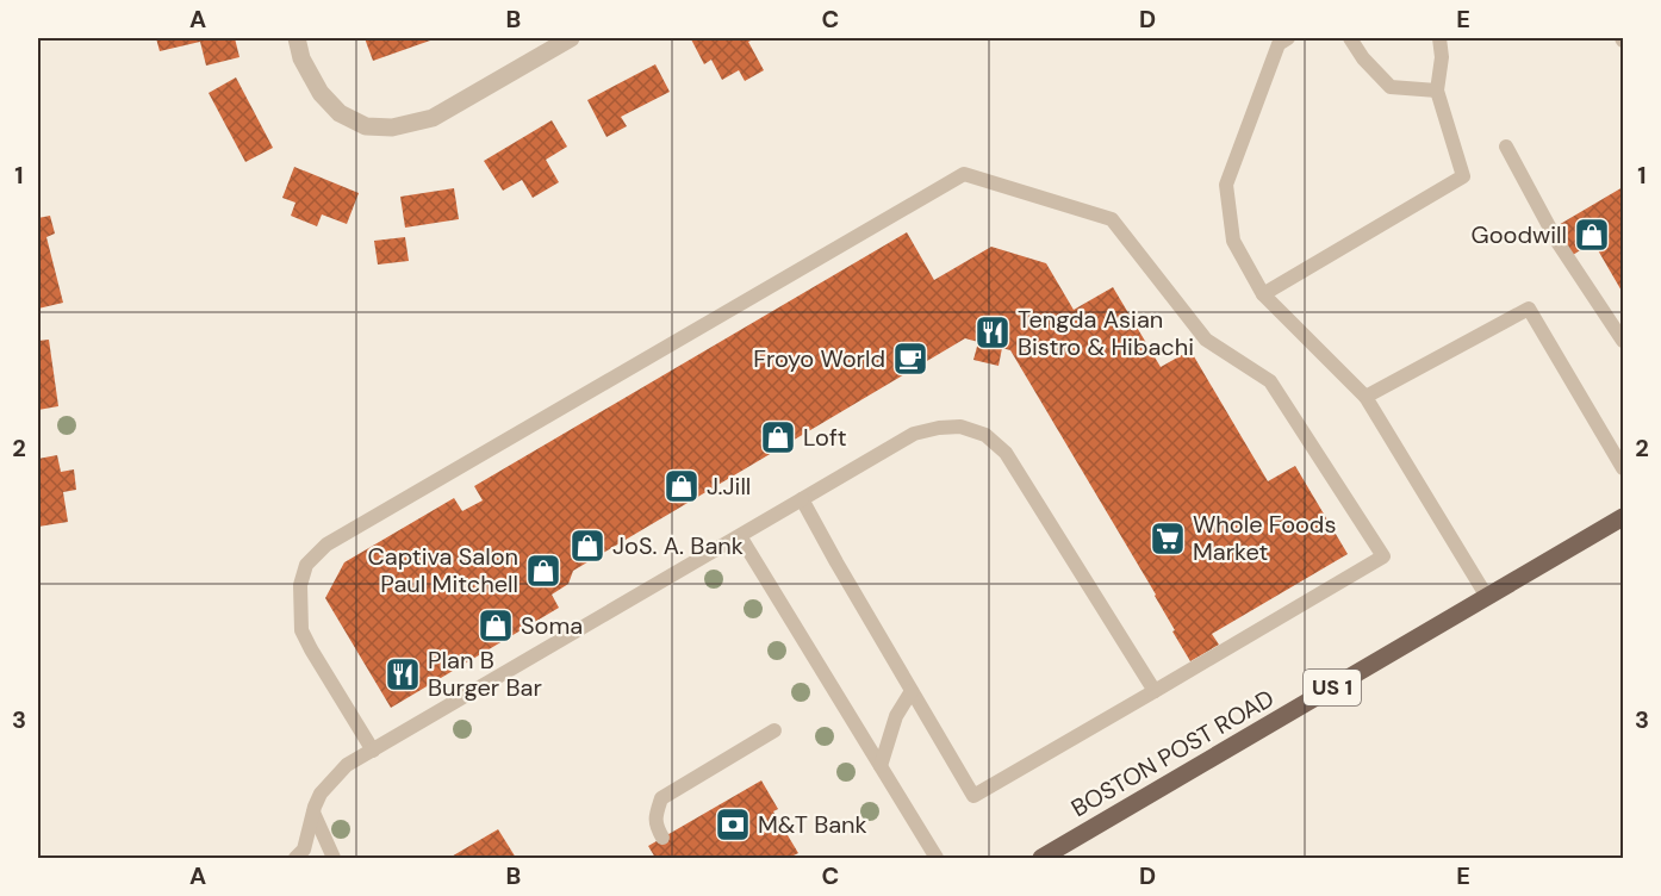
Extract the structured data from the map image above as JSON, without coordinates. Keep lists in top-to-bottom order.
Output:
{
  "streets": {
    "main road": ["US 1", "BOSTON POST ROAD"]
  },
  "places": {
    "shop": [
      "Goodwill",
      "Loft",
      "J.Jill",
      "JoS. A. Bank",
      "Captiva Salon Paul Mitchell",
      "Soma"
    ],
    "restaurant": ["Tengda Asian Bistro & Hibachi", "Plan B Burger Bar"],
    "cafe": ["Froyo World"],
    "supermarket": ["Whole Foods Market"],
    "bank": ["M&T Bank"]
  },
  "grid": {
    "columns": [
      "A",
      "B",
      "C",
      "D",
      "E"
    ],
    "rows": ["1", "2", "3"]
  }
}
